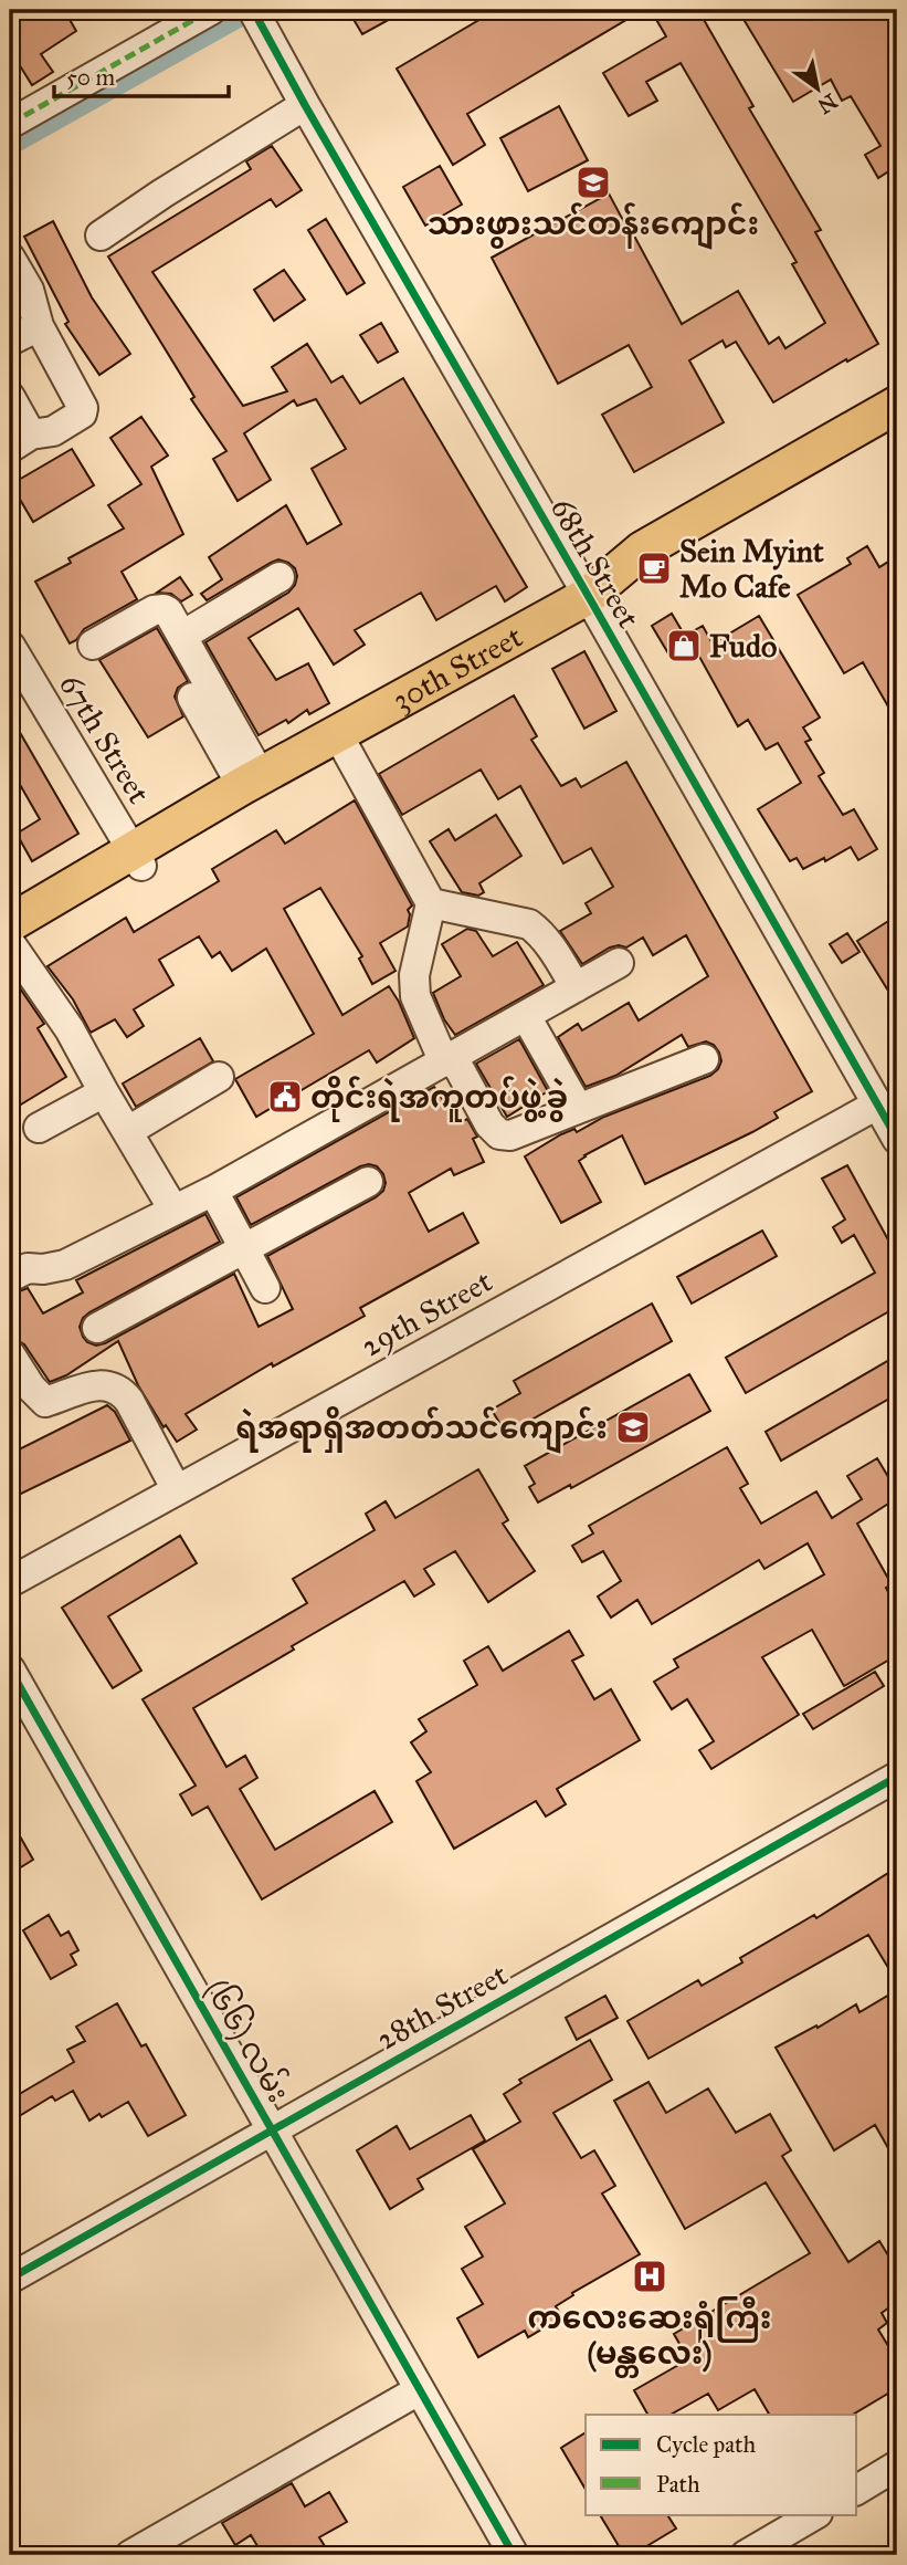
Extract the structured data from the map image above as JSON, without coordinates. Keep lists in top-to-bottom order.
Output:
{
  "streets": {
    "main road": ["30th Street"],
    "street": [
      "68th Street",
      "67th Street",
      "29th Street",
      "28th Street",
      "(၆၆) လမ်း"
    ]
  },
  "crossings": [
    ["68th Street", "30th Street"],
    ["68th Street", "29th Street"],
    ["30th Street", "67th Street"],
    ["28th Street", "(၆၆) လမ်း"]
  ],
  "places": {
    "school or university": ["သားဖွားသင်တန်းကျောင်း", "ရဲအရာရှိအတတ်သင်ကျောင်း"],
    "cafe": ["Sein Myint Mo Cafe"],
    "shop": ["Fudo"],
    "public building": ["တိုင်းရဲအကူတပ်ဖွဲ့ခွဲ"],
    "hospital": ["ကလေးဆေးရုံကြီး (မန္တလေး)"]
  },
  "legend": ["Cycle path", "Path"],
  "scale_bar": "50 m",
  "north": "bottom right"
}
